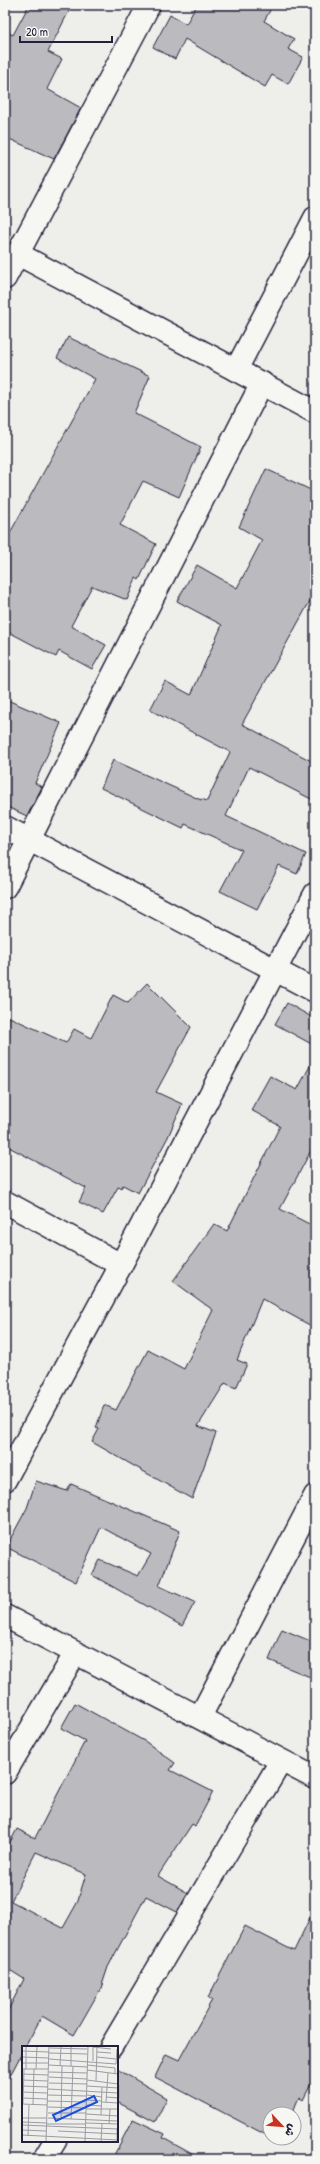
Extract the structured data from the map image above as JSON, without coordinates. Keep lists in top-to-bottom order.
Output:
{
  "scale_bar": "20 m",
  "north": "bottom right"
}
